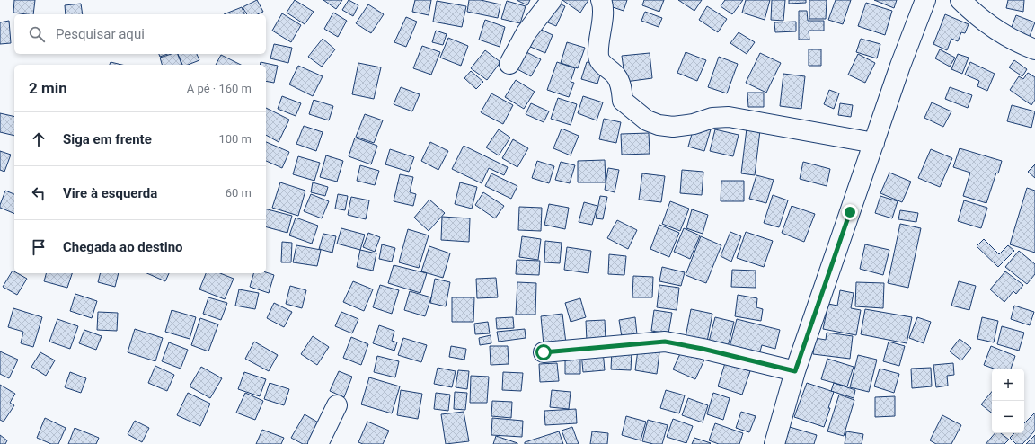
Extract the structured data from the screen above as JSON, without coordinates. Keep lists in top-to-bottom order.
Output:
{
  "page": {
    "search": "Pesquisar aqui",
    "heading": ["2 min", "A pé · 160 m"],
    "list": [
      ["Siga em frente", "100 m"],
      ["Vire à esquerda", "60 m"],
      "Chegada ao destino"
    ],
    "map_buttons": ["+", "−"]
  }
}
